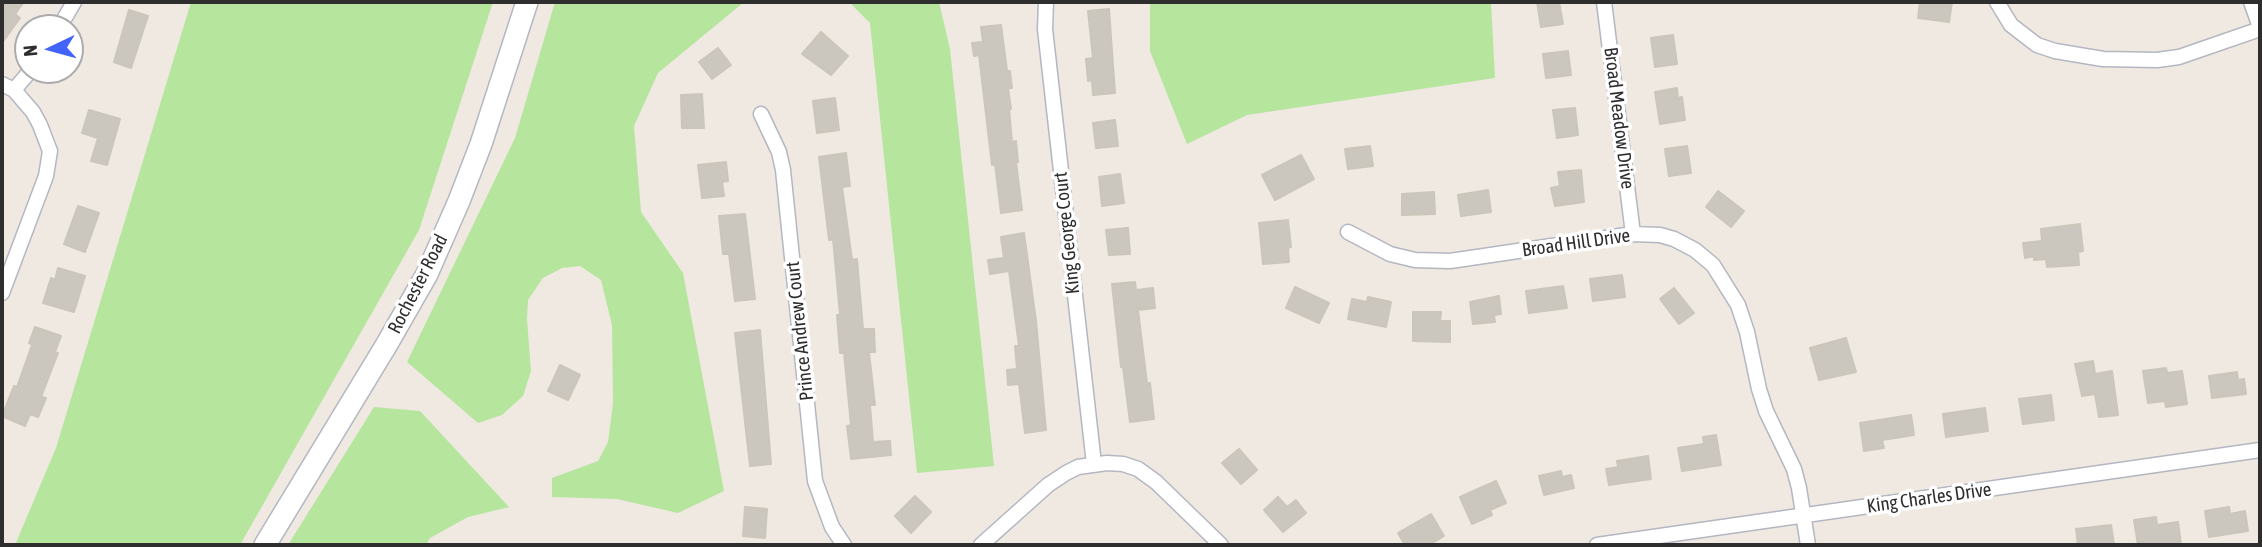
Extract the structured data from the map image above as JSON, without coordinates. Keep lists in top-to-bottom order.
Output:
{
  "streets": {
    "street": [
      "Broad Meadow Drive",
      "King George Court",
      "Broad Hill Drive",
      "Rochester Road",
      "Prince Andrew Court",
      "King Charles Drive"
    ]
  },
  "crossings": [
    ["Broad Meadow Drive", "Broad Hill Drive"],
    ["Broad Hill Drive", "King Charles Drive"]
  ],
  "north": "left"
}
